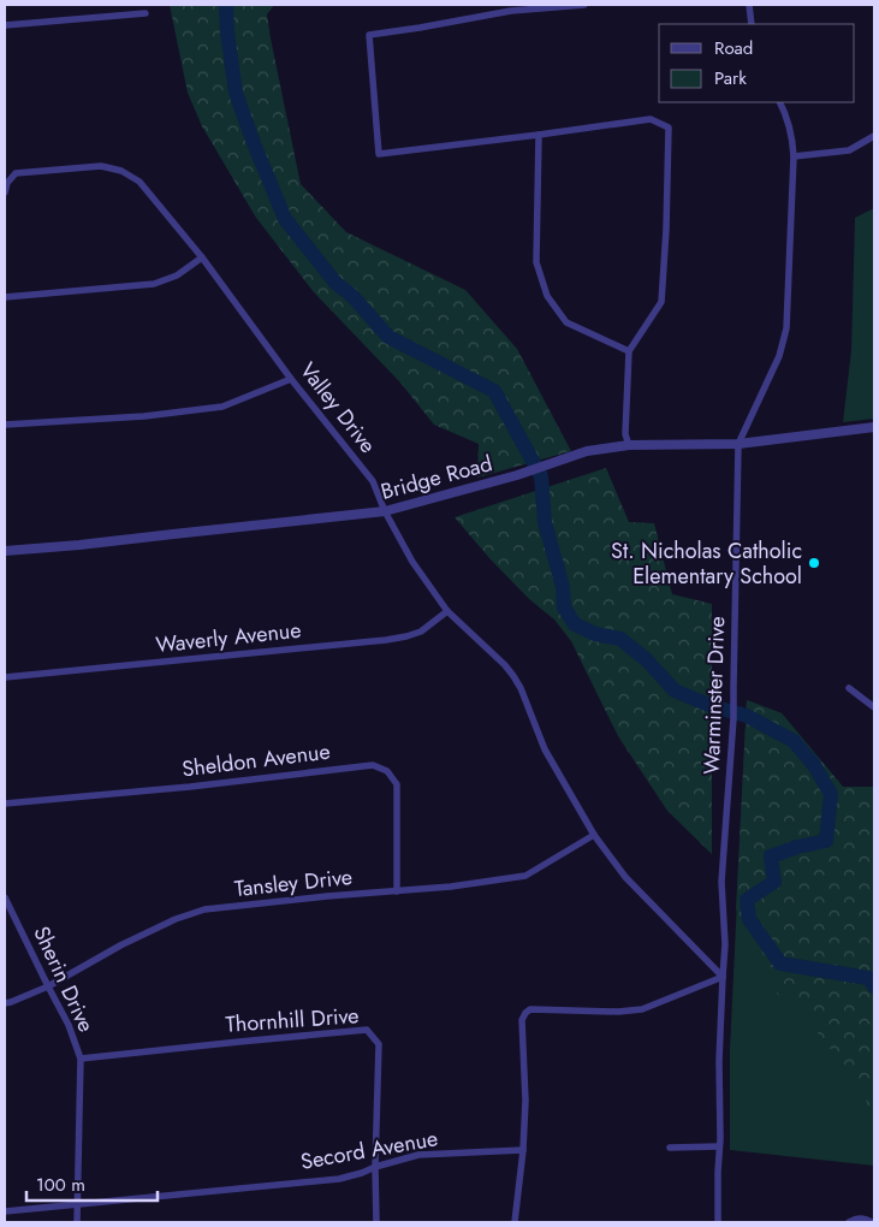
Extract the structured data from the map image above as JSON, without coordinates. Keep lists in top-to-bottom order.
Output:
{
  "streets": {
    "street": [
      "Valley Drive",
      "Bridge Road",
      "Waverly Avenue",
      "Warminster Drive",
      "Sheldon Avenue",
      "Tansley Drive",
      "Sherin Drive",
      "Thornhill Drive",
      "Secord Avenue"
    ]
  },
  "crossings": [
    ["Valley Drive", "Bridge Road"],
    ["Valley Drive", "Waverly Avenue"],
    ["Valley Drive", "Tansley Drive"],
    ["Bridge Road", "Warminster Drive"],
    ["Sheldon Avenue", "Tansley Drive"],
    ["Tansley Drive", "Sherin Drive"],
    ["Sherin Drive", "Thornhill Drive"],
    ["Sherin Drive", "Secord Avenue"],
    ["Thornhill Drive", "Secord Avenue"]
  ],
  "places": ["St. Nicholas Catholic Elementary School"],
  "legend": ["Road", "Park"],
  "scale_bar": "100 m"
}
